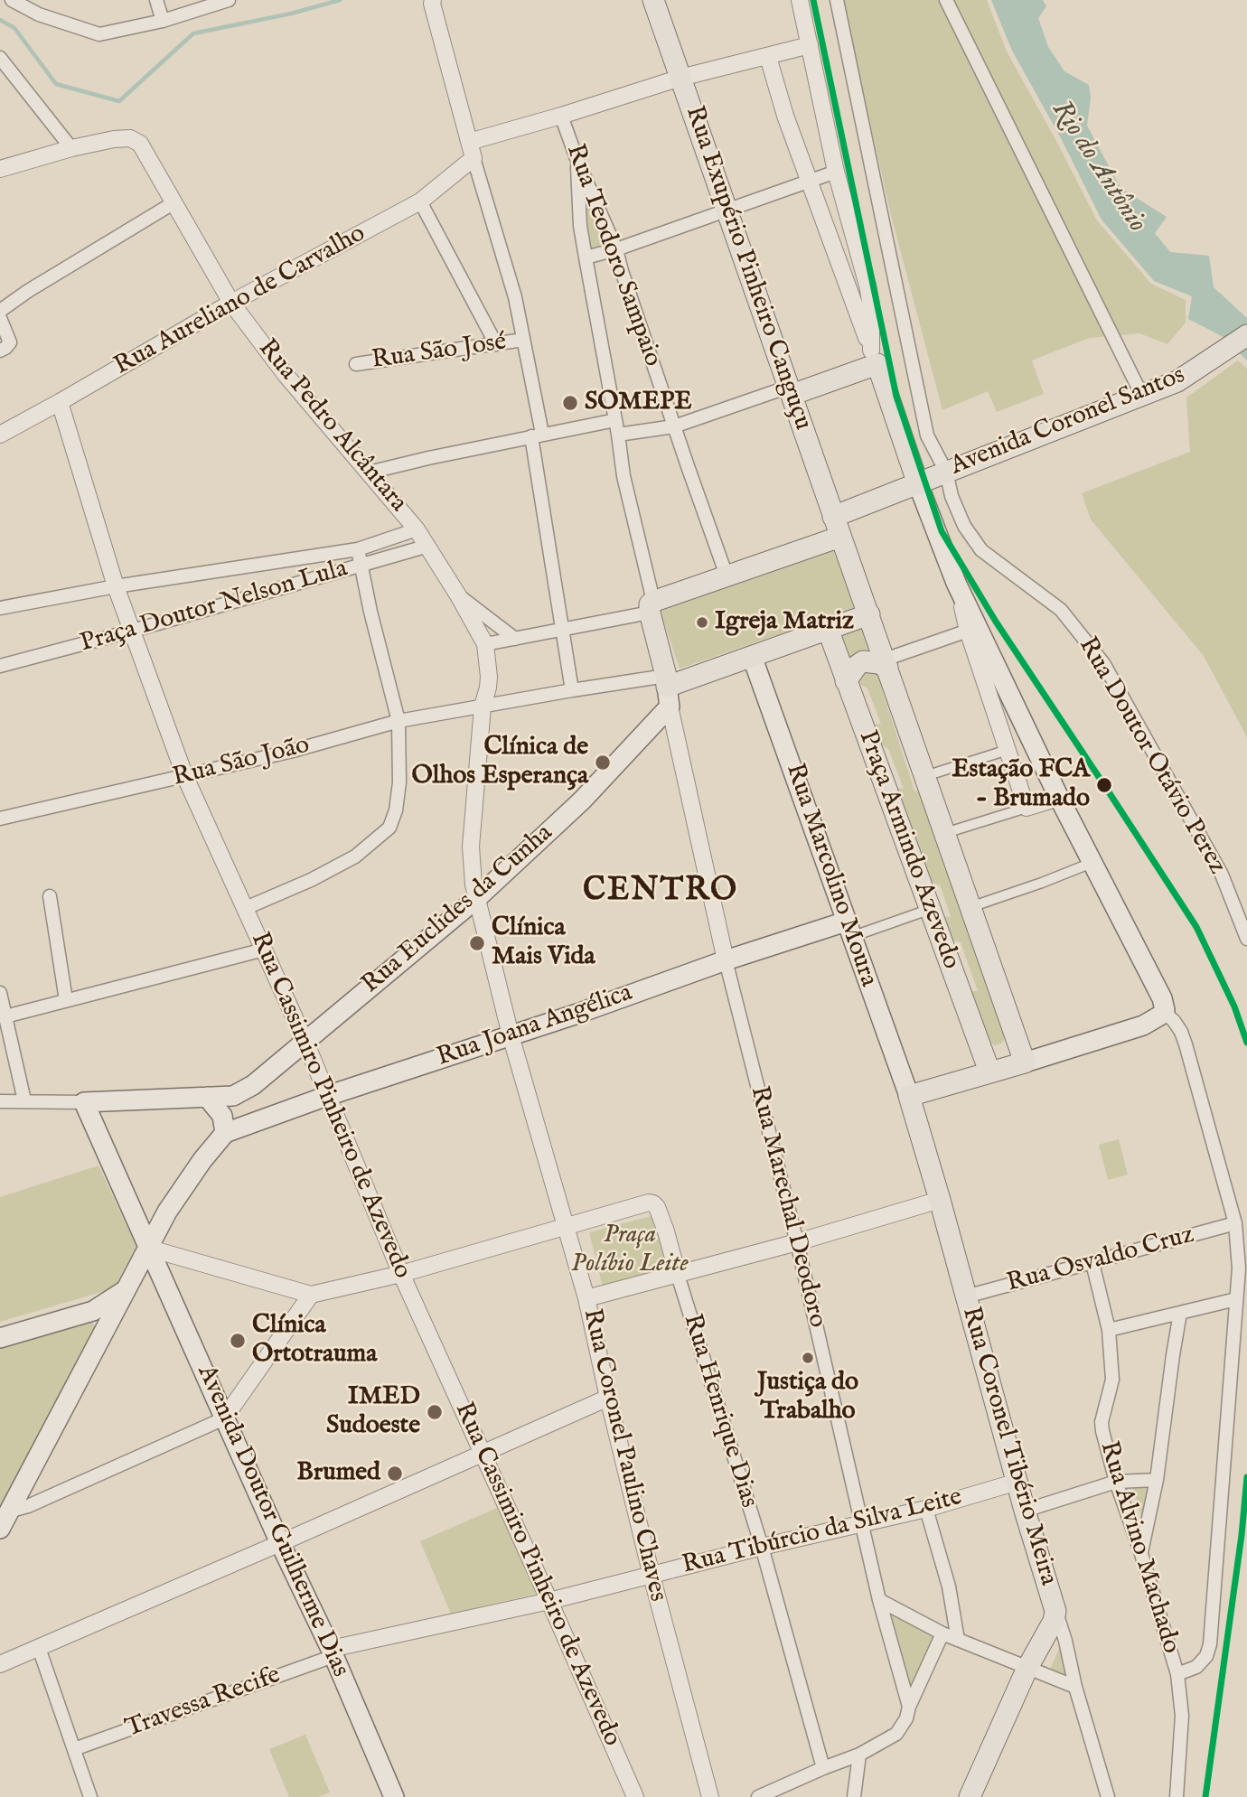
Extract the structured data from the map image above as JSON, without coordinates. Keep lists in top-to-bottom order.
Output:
{
  "streets": {
    "main road": [
      "Rua Exupério Pinheiro Canguçu",
      "Avenida Coronel Santos",
      "Praça Armindo Azevedo",
      "Rua Marcolino Moura",
      "Rua Euclides da Cunha",
      "Rua Joana Angélica",
      "Rua Coronel Tibério Meira",
      "Avenida Doutor Guilherme Dias"
    ],
    "street": [
      "Rua Teodoro Sampaio",
      "Rua Aureliano de Carvalho",
      "Rua São José",
      "Rua Pedro Alcântara",
      "Praça Doutor Nelson Lula",
      "Rua Doutor Otávio Perez",
      "Rua São João",
      "Rua Cassimiro Pinheiro de Azevedo",
      "Rua Marechal Deodoro",
      "Rua Osvaldo Cruz",
      "Rua Henrique Dias",
      "Rua Coronel Paulino Chaves",
      "Rua Tibúrcio da Silva Leite",
      "Rua Alvino Machado",
      "Travessa Recife"
    ]
  },
  "crossings": [
    ["Rua Teodoro Sampaio", "Avenida Coronel Santos"],
    ["Rua Exupério Pinheiro Canguçu", "Avenida Coronel Santos"],
    ["Rua Exupério Pinheiro Canguçu", "Praça Armindo Azevedo"],
    ["Rua Aureliano de Carvalho", "Rua Pedro Alcântara"],
    ["Rua Aureliano de Carvalho", "Rua Cassimiro Pinheiro de Azevedo"],
    ["Avenida Coronel Santos", "Rua Doutor Otávio Perez"],
    ["Rua Pedro Alcântara", "Praça Doutor Nelson Lula"],
    ["Rua Pedro Alcântara", "Rua Coronel Paulino Chaves"],
    ["Praça Doutor Nelson Lula", "Rua Cassimiro Pinheiro de Azevedo"],
    ["Rua São João", "Rua Euclides da Cunha"],
    ["Rua São João", "Rua Cassimiro Pinheiro de Azevedo"],
    ["Rua São João", "Rua Marechal Deodoro"],
    ["Rua São João", "Rua Coronel Paulino Chaves"],
    ["Rua Marcolino Moura", "Rua Joana Angélica"],
    ["Rua Marcolino Moura", "Rua Coronel Tibério Meira"],
    ["Rua Euclides da Cunha", "Rua Cassimiro Pinheiro de Azevedo"],
    ["Rua Euclides da Cunha", "Rua Marechal Deodoro"],
    ["Rua Euclides da Cunha", "Rua Coronel Paulino Chaves"],
    ["Rua Joana Angélica", "Rua Cassimiro Pinheiro de Azevedo"],
    ["Rua Joana Angélica", "Rua Marechal Deodoro"],
    ["Rua Joana Angélica", "Rua Coronel Paulino Chaves"],
    ["Rua Cassimiro Pinheiro de Azevedo", "Rua Tibúrcio da Silva Leite"],
    ["Rua Marechal Deodoro", "Rua Tibúrcio da Silva Leite"],
    ["Rua Osvaldo Cruz", "Rua Coronel Tibério Meira"],
    ["Rua Osvaldo Cruz", "Rua Alvino Machado"],
    ["Rua Henrique Dias", "Rua Tibúrcio da Silva Leite"],
    ["Rua Coronel Tibério Meira", "Rua Tibúrcio da Silva Leite"],
    ["Rua Coronel Paulino Chaves", "Rua Tibúrcio da Silva Leite"],
    ["Avenida Doutor Guilherme Dias", "Rua Tibúrcio da Silva Leite"],
    ["Avenida Doutor Guilherme Dias", "Travessa Recife"],
    ["Rua Tibúrcio da Silva Leite", "Travessa Recife"]
  ],
  "districts": ["CENTRO"],
  "water": ["Rio do Antônio"],
  "parks": ["Praça Políbio Leite"],
  "places": [
    "SOMEPE",
    "Igreja Matriz",
    "Clínica de Olhos Esperança",
    "Estação FCA - Brumado",
    "Clínica Mais Vida",
    "Clínica Ortotrauma",
    "Justiça do Trabalho",
    "IMED Sudoeste",
    "Brumed"
  ]
}
